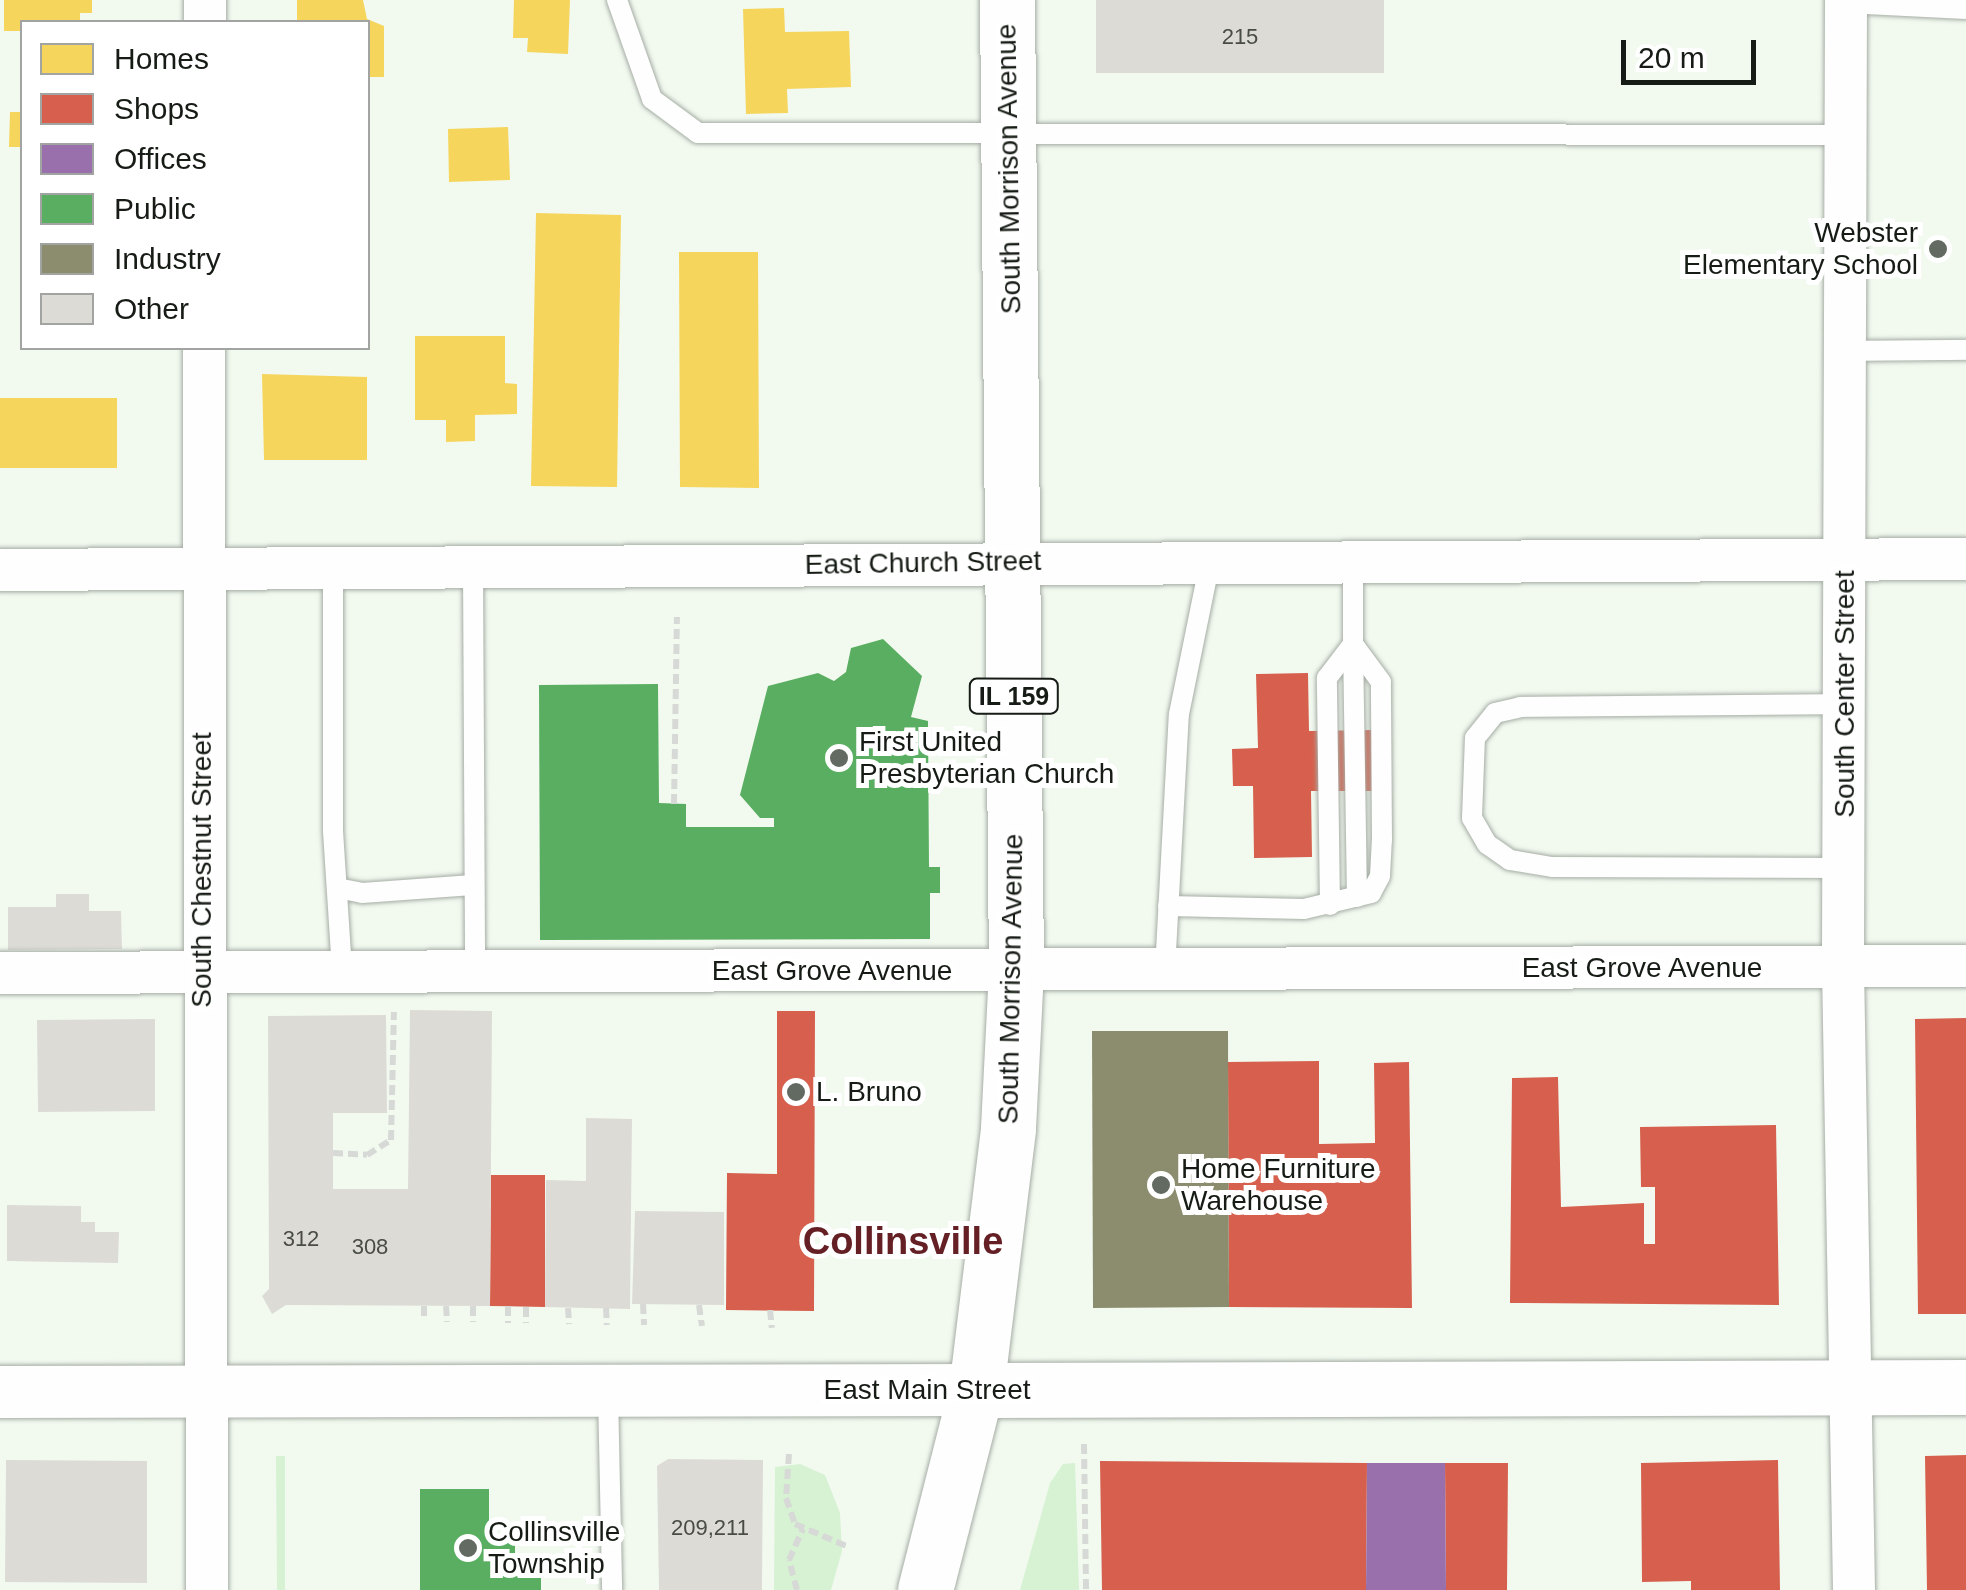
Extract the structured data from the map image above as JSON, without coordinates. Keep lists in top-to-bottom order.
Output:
{
  "streets": {
    "main road": ["South Morrison Avenue", "IL 159", "East Main Street"],
    "street": [
      "East Church Street",
      "South Center Street",
      "South Chestnut Street",
      "East Grove Avenue"
    ]
  },
  "crossings": [
    ["South Morrison Avenue", "East Church Street"],
    ["South Morrison Avenue", "East Grove Avenue"],
    ["South Morrison Avenue", "East Main Street"],
    ["East Church Street", "South Center Street"],
    ["East Church Street", "South Chestnut Street"],
    ["South Center Street", "East Grove Avenue"],
    ["South Center Street", "East Main Street"],
    ["South Chestnut Street", "East Grove Avenue"],
    ["South Chestnut Street", "East Main Street"]
  ],
  "districts": ["Collinsville"],
  "places": [
    "Webster Elementary School",
    "First United Presbyterian Church",
    "L. Bruno",
    "Home Furniture Warehouse",
    "Collinsville Township"
  ],
  "house_numbers": [
    "215",
    "312",
    "308",
    "209,211"
  ],
  "legend": [
    "Homes",
    "Shops",
    "Offices",
    "Public",
    "Industry",
    "Other"
  ],
  "scale_bar": "20 m"
}
